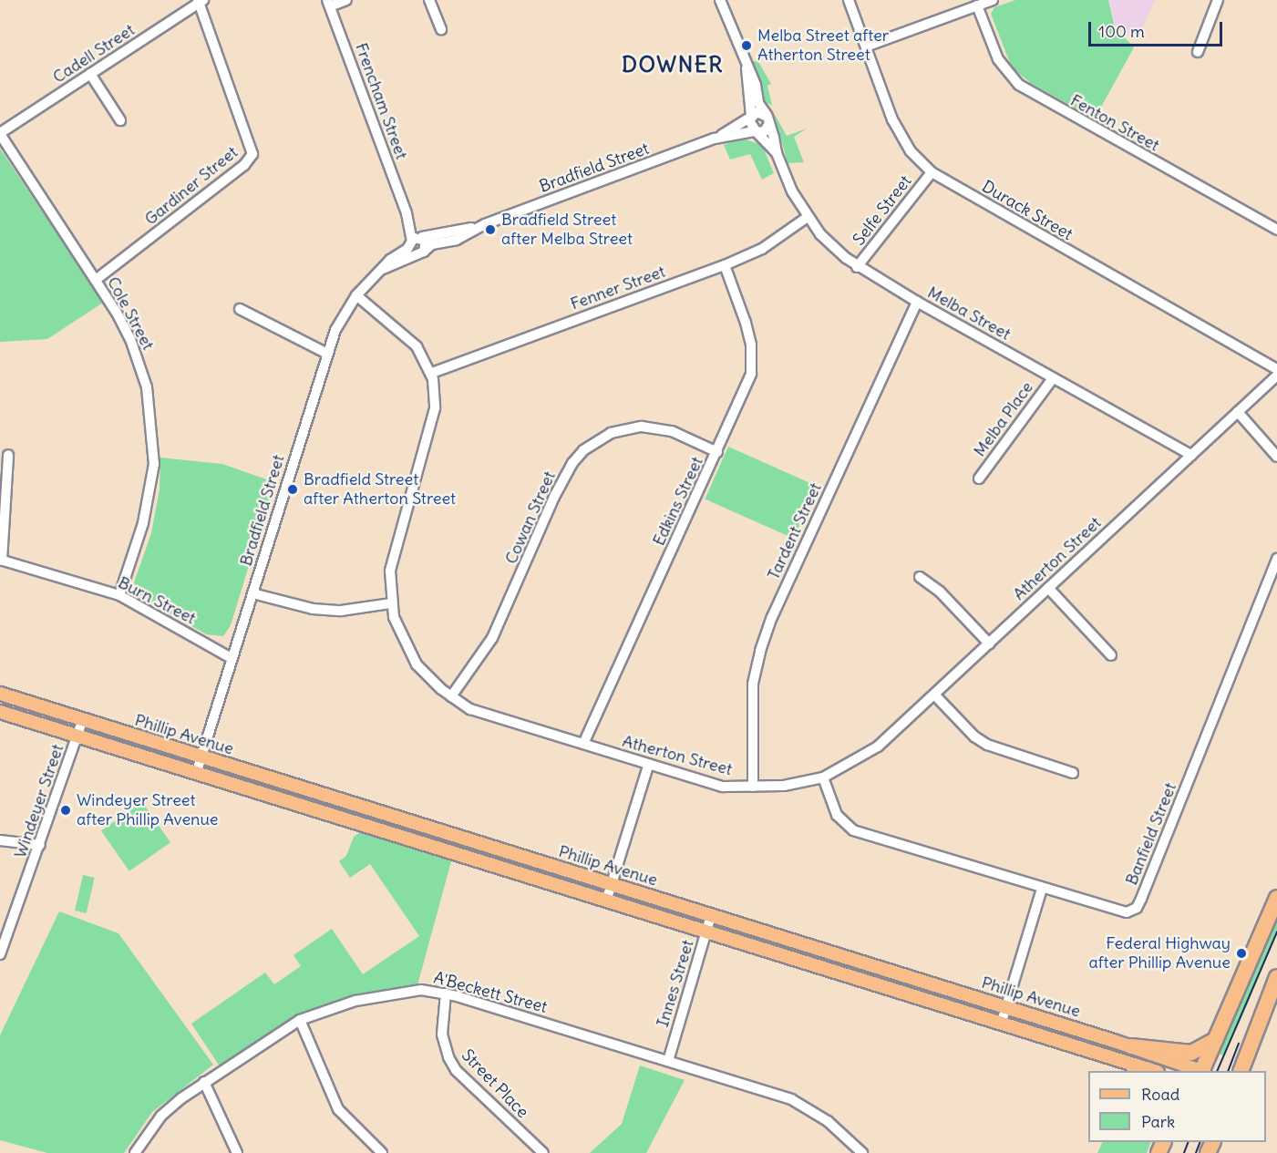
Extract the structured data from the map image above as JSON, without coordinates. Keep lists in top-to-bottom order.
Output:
{
  "streets": {
    "main road": ["Phillip Avenue"],
    "street": [
      "Cadell Street",
      "Frencham Street",
      "Fenton Street",
      "Bradfield Street",
      "Gardiner Street",
      "Selfe Street",
      "Durack Street",
      "Fenner Street",
      "Cole Street",
      "Melba Street",
      "Melba Place",
      "Edkins Street",
      "Cowan Street",
      "Tardent Street",
      "Atherton Street",
      "Burn Street",
      "Windeyer Street",
      "Banfield Street",
      "Innes Street",
      "A'Beckett Street",
      "Street Place"
    ]
  },
  "crossings": [
    ["Cadell Street", "Gardiner Street"],
    ["Cadell Street", "Cole Street"],
    ["Frencham Street", "Bradfield Street"],
    ["Bradfield Street", "Melba Street"],
    ["Bradfield Street", "Atherton Street"],
    ["Bradfield Street", "Burn Street"],
    ["Bradfield Street", "Phillip Avenue"],
    ["Gardiner Street", "Cole Street"],
    ["Selfe Street", "Durack Street"],
    ["Selfe Street", "Melba Street"],
    ["Fenner Street", "Melba Street"],
    ["Fenner Street", "Edkins Street"],
    ["Fenner Street", "Atherton Street"],
    ["Cole Street", "Burn Street"],
    ["Melba Street", "Melba Place"],
    ["Melba Street", "Tardent Street"],
    ["Melba Street", "Atherton Street"],
    ["Edkins Street", "Cowan Street"],
    ["Edkins Street", "Atherton Street"],
    ["Cowan Street", "Atherton Street"],
    ["Tardent Street", "Atherton Street"],
    ["Atherton Street", "Banfield Street"],
    ["Phillip Avenue", "Windeyer Street"],
    ["Phillip Avenue", "Innes Street"],
    ["Innes Street", "A'Beckett Street"],
    ["A'Beckett Street", "Street Place"]
  ],
  "districts": ["DOWNER"],
  "places": [
    "Melba Street after Atherton Street",
    "Bradfield Street after Melba Street",
    "Bradfield Street after Atherton Street",
    "Windeyer Street after Phillip Avenue",
    "Federal Highway after Phillip Avenue"
  ],
  "legend": ["Road", "Park"],
  "scale_bar": "100 m"
}
